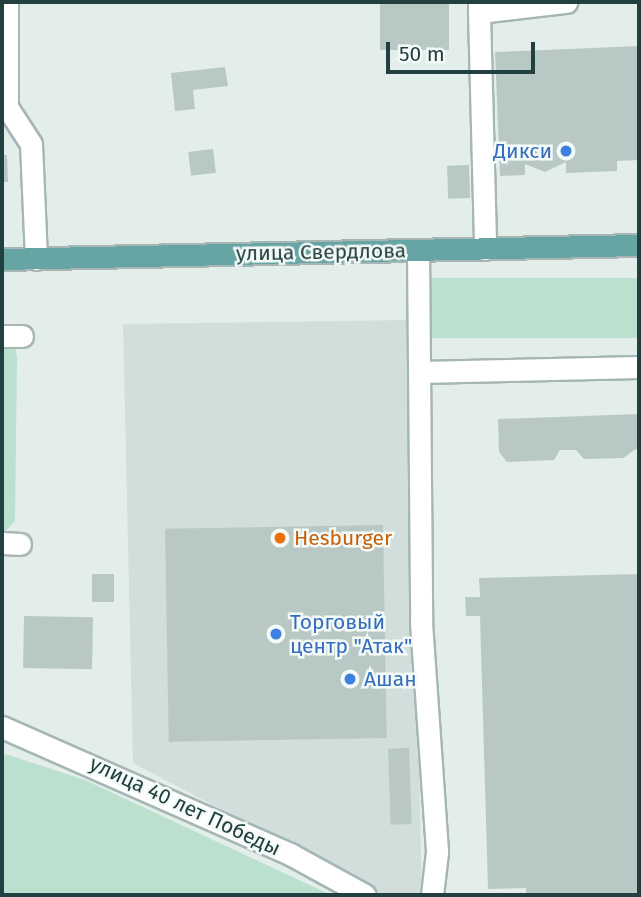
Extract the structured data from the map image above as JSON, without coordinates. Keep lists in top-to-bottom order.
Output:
{
  "streets": {
    "main road": ["улица Свердлова"],
    "street": ["улица 40 лет Победы"]
  },
  "places": [
    "Дикси",
    "Hesburger",
    "Торговый центр \"Атак\"",
    "Ашан"
  ],
  "scale_bar": "50 m"
}
